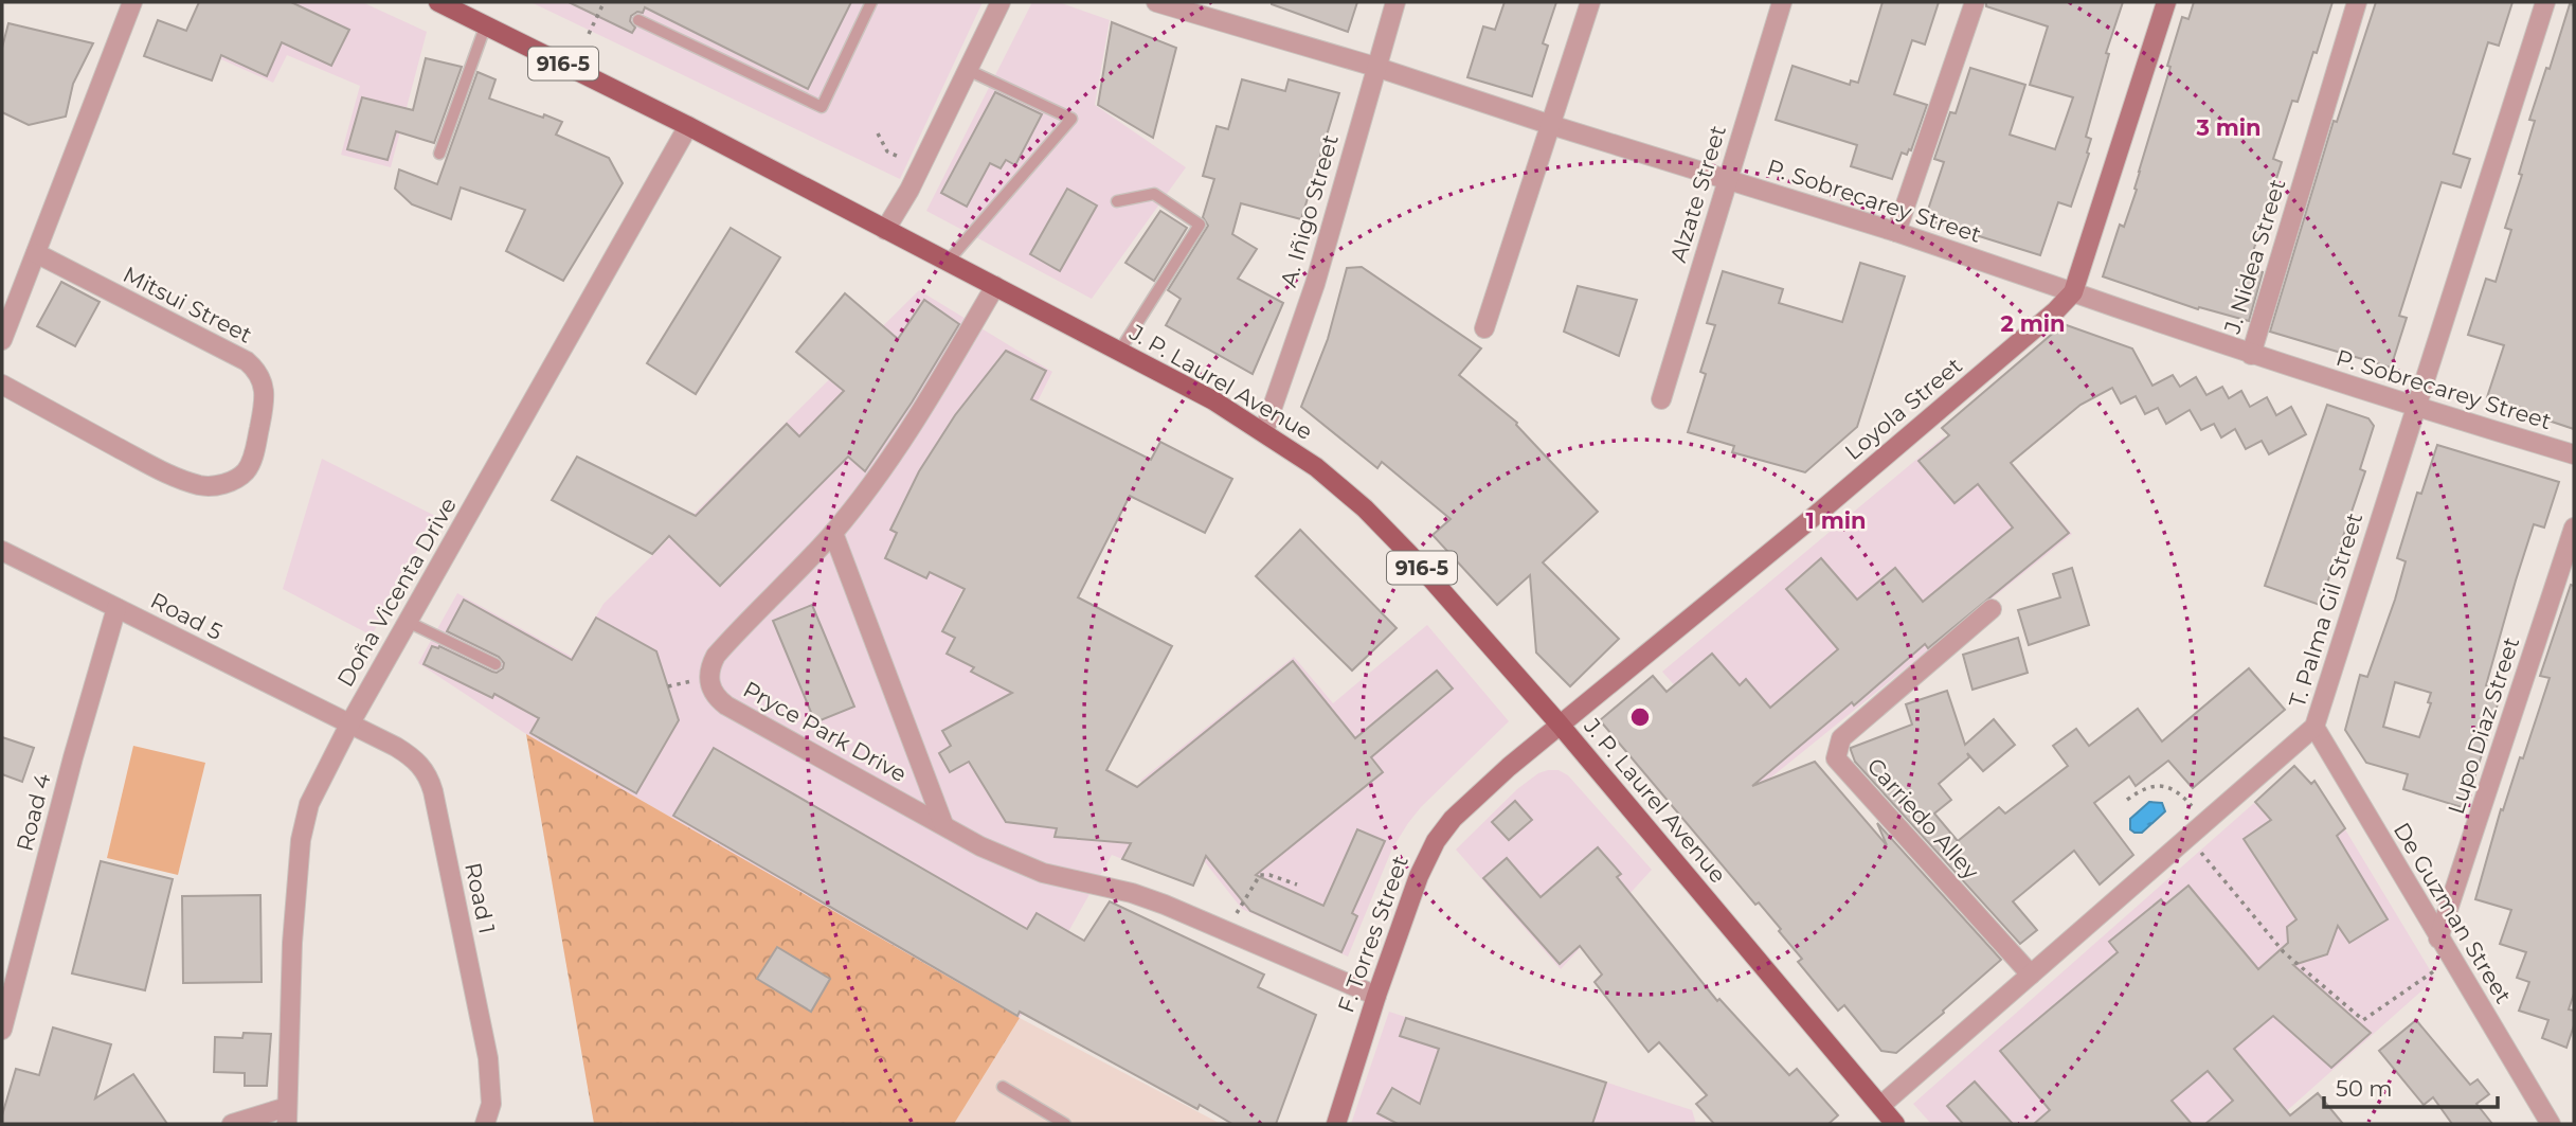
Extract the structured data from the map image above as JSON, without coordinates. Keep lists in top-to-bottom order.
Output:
{
  "streets": {
    "main road": [
      "916-5",
      "J. P. Laurel Avenue",
      "Loyola Street",
      "F. Torres Street"
    ],
    "street": [
      "Alzate Street",
      "P. Sobrecarey Street",
      "A. Iñigo Street",
      "J. Nidea Street",
      "Mitsui Street",
      "Doña Vicenta Drive",
      "T. Palma Gil Street",
      "Road 5",
      "Lupo Diaz Street",
      "Pryce Park Drive",
      "Road 4",
      "Carriedo Alley",
      "Road 1",
      "De Guzman Street"
    ]
  },
  "crossings": [
    ["Alzate Street", "P. Sobrecarey Street"],
    ["P. Sobrecarey Street", "A. Iñigo Street"],
    ["P. Sobrecarey Street", "J. Nidea Street"],
    ["P. Sobrecarey Street", "Loyola Street"],
    ["P. Sobrecarey Street", "T. Palma Gil Street"],
    ["A. Iñigo Street", "J. P. Laurel Avenue"],
    ["J. P. Laurel Avenue", "Loyola Street"],
    ["J. P. Laurel Avenue", "Doña Vicenta Drive"],
    ["J. P. Laurel Avenue", "T. Palma Gil Street"],
    ["J. P. Laurel Avenue", "Pryce Park Drive"],
    ["J. P. Laurel Avenue", "F. Torres Street"],
    ["Loyola Street", "F. Torres Street"],
    ["Doña Vicenta Drive", "Road 5"],
    ["Doña Vicenta Drive", "Road 1"],
    ["T. Palma Gil Street", "Carriedo Alley"],
    ["T. Palma Gil Street", "De Guzman Street"],
    ["Road 5", "Road 4"],
    ["Road 5", "Road 1"],
    ["Lupo Diaz Street", "De Guzman Street"],
    ["Pryce Park Drive", "F. Torres Street"]
  ],
  "scale_bar": "50 m",
  "rings": ["3 min", "2 min", "1 min"]
}
